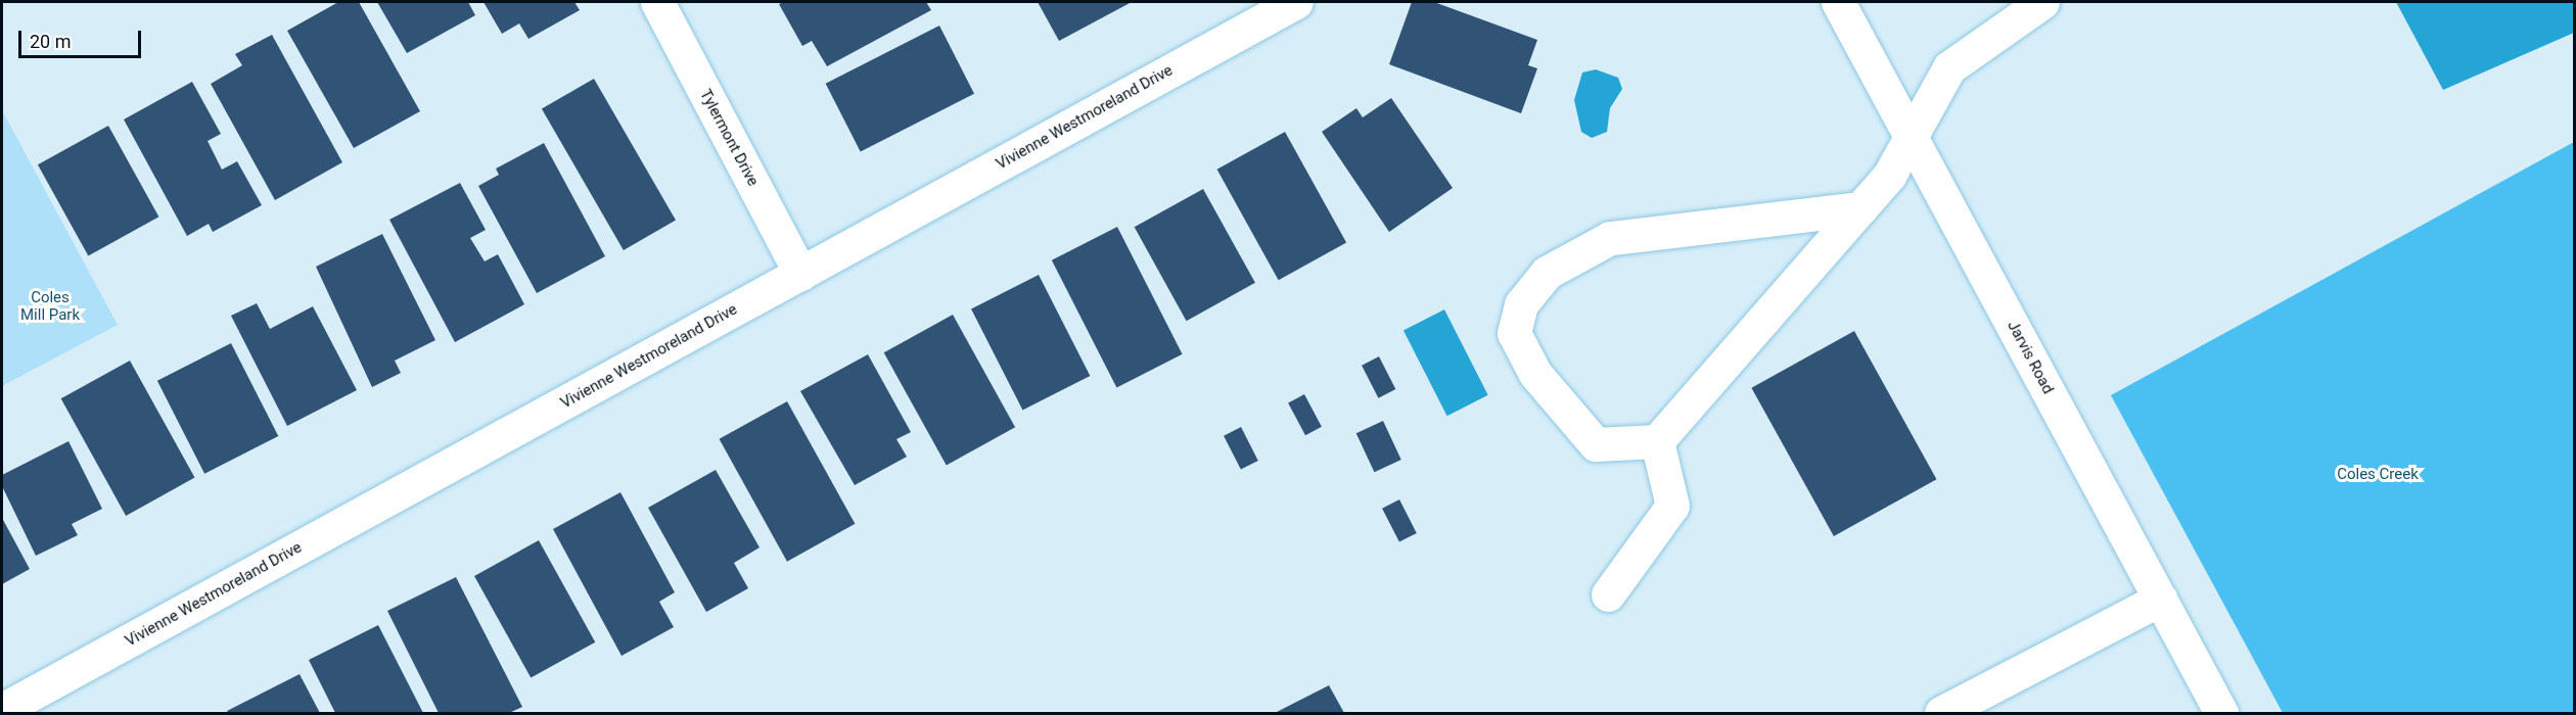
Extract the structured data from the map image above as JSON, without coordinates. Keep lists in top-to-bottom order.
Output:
{
  "streets": {
    "street": ["Vivienne Westmoreland Drive", "Tylermont Drive", "Jarvis Road"]
  },
  "crossings": [
    ["Vivienne Westmoreland Drive", "Tylermont Drive"]
  ],
  "parks": ["Coles Mill Park", "Coles Creek"],
  "scale_bar": "20 m"
}
